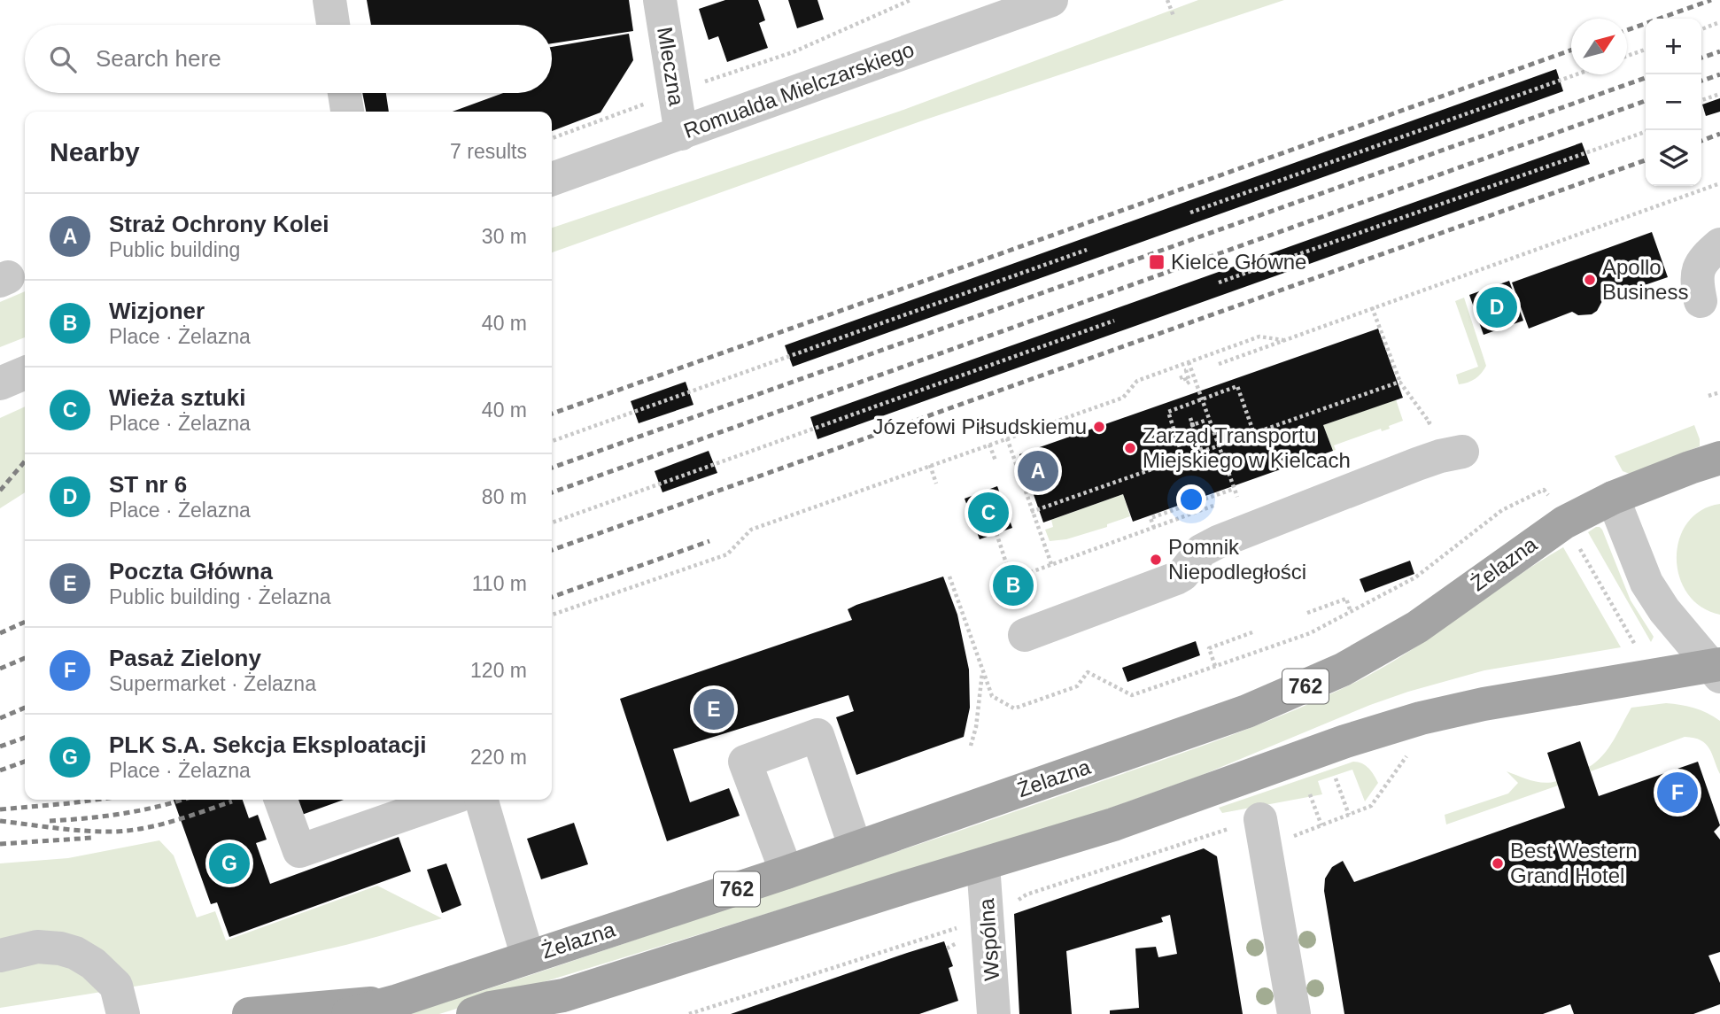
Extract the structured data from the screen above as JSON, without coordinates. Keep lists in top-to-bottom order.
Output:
{
  "streets": {
    "main road": ["Żelazna", "762"],
    "street": ["Mleczna", "Romualda Mielczarskiego", "Wspólna"]
  },
  "crossings": [
    ["Mleczna", "Romualda Mielczarskiego"],
    ["762", "Wspólna"]
  ],
  "places": {
    "transit": ["Kielce Główne"],
    "other": [
      "Apollo Business",
      "Józefowi Piłsudskiemu",
      "Zarząd Transportu Miejskiego w Kielcach",
      "Pomnik Niepodległości",
      "Best Western Grand Hotel"
    ]
  },
  "north": "top right",
  "page": {
    "map_buttons": ["+", "−"],
    "search": "Search here",
    "heading": ["Nearby", "7 results"],
    "list": [
      {
        "mark": "A",
        "name": "Straż Ochrony Kolei",
        "note": "Public building",
        "value": "30 m"
      },
      {
        "mark": "B",
        "name": "Wizjoner",
        "note": "Place · Żelazna",
        "value": "40 m"
      },
      {
        "mark": "C",
        "name": "Wieża sztuki",
        "note": "Place · Żelazna",
        "value": "40 m"
      },
      {
        "mark": "D",
        "name": "ST nr 6",
        "note": "Place · Żelazna",
        "value": "80 m"
      },
      {
        "mark": "E",
        "name": "Poczta Główna",
        "note": "Public building · Żelazna",
        "value": "110 m"
      },
      {
        "mark": "F",
        "name": "Pasaż Zielony",
        "note": "Supermarket · Żelazna",
        "value": "120 m"
      },
      {
        "mark": "G",
        "name": "PLK S.A. Sekcja Eksploatacji",
        "note": "Place · Żelazna",
        "value": "220 m"
      }
    ],
    "pins": [
      "D",
      "A",
      "C",
      "B",
      "E",
      "F",
      "G"
    ]
  }
}
